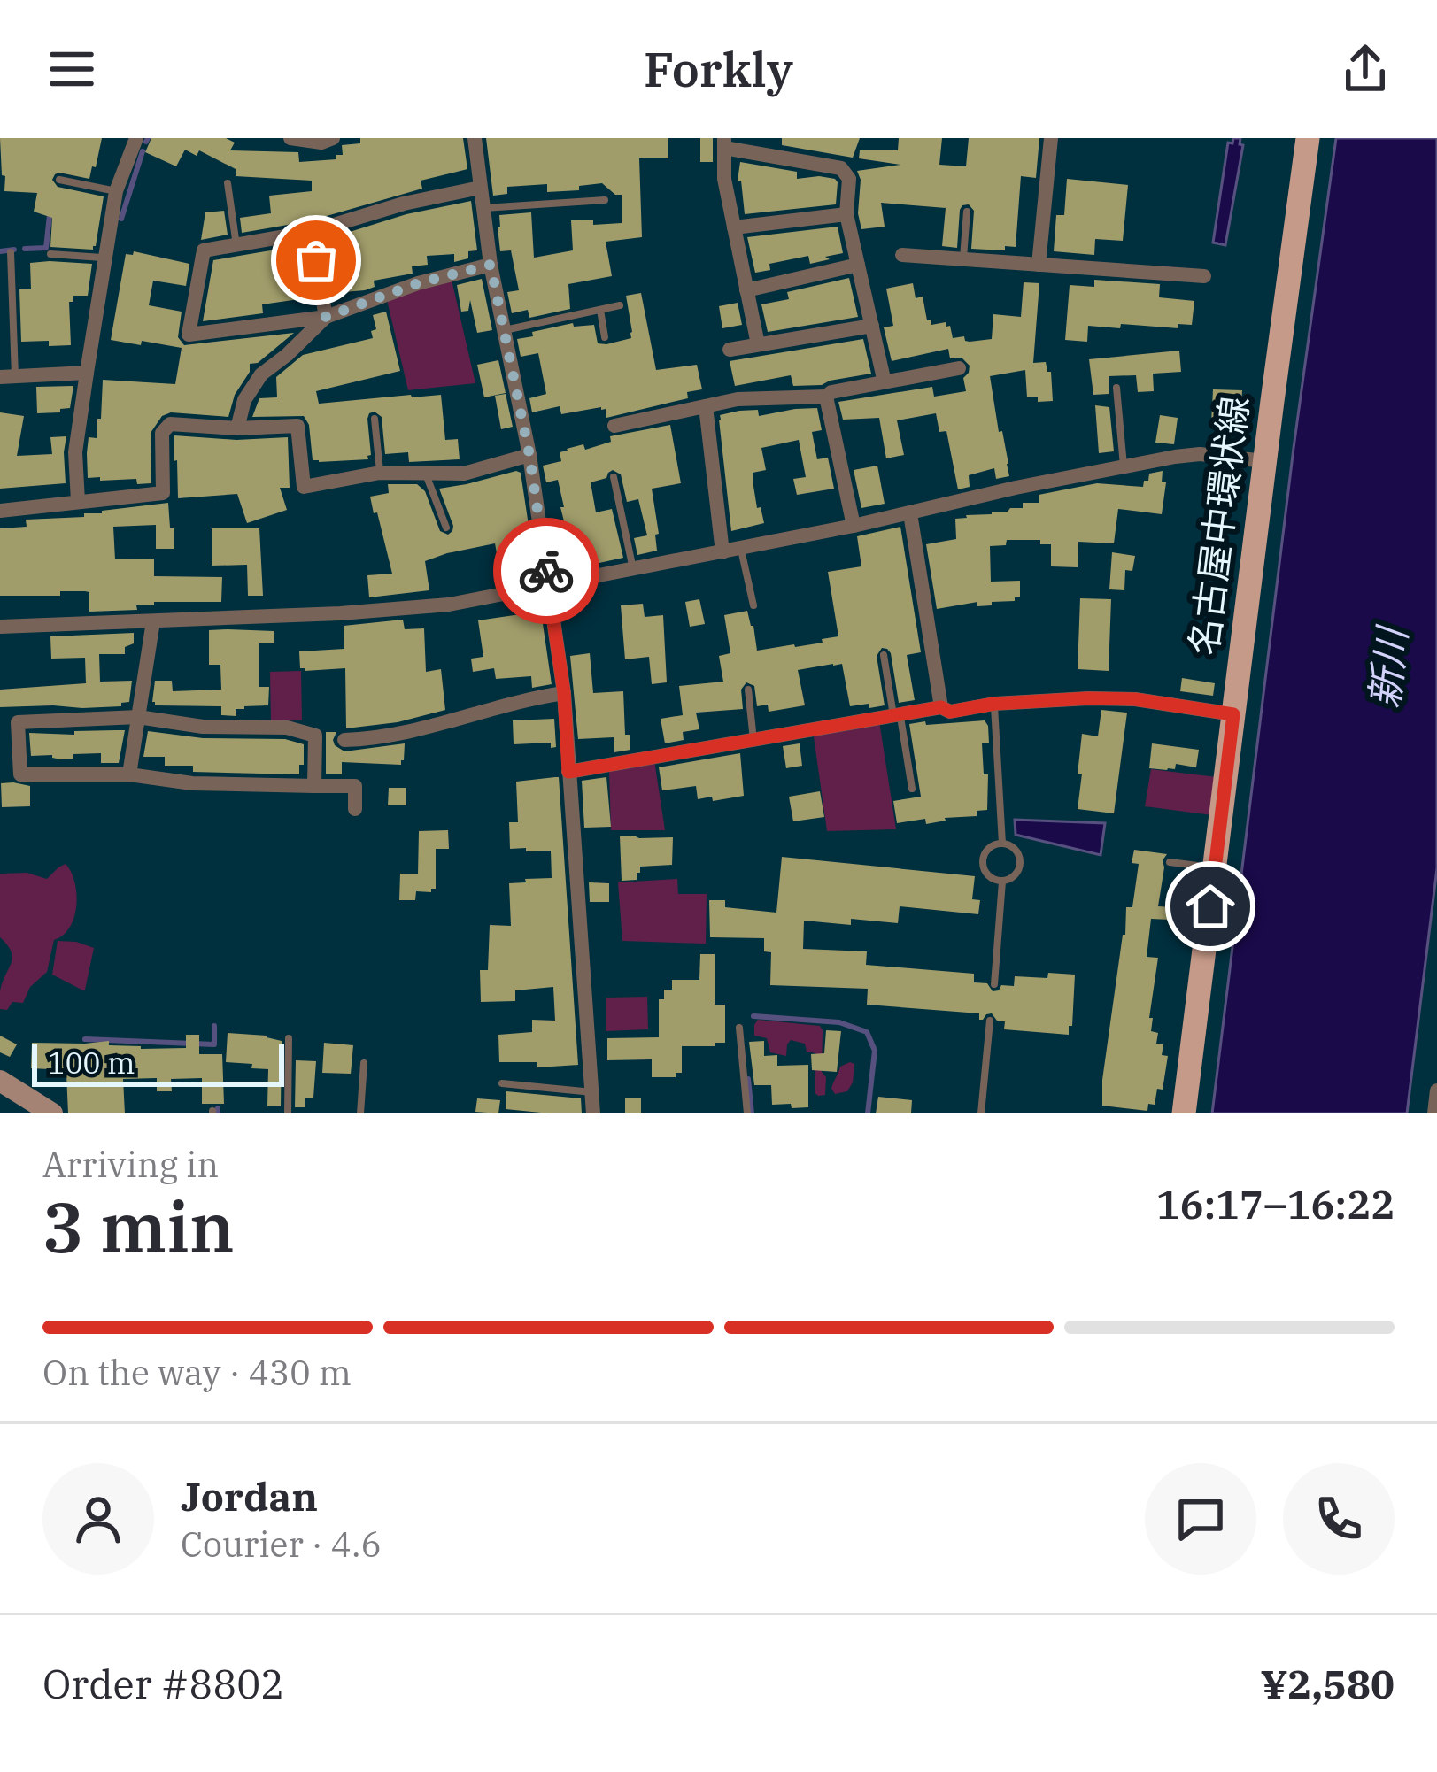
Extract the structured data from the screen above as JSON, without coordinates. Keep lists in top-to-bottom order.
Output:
{
  "streets": {
    "main road": ["名古屋中環状線"]
  },
  "water": ["新川"],
  "scale_bar": "100 m",
  "page": {
    "header": "Forkly",
    "scale": "100 m",
    "heading": ["3 min", "Arriving in", "16:17–16:22"],
    "panel": [
      "Jordan",
      "Courier · 4.6",
      "Order #8802",
      "¥2,580"
    ],
    "bar": "On the way · 430 m"
  }
}
